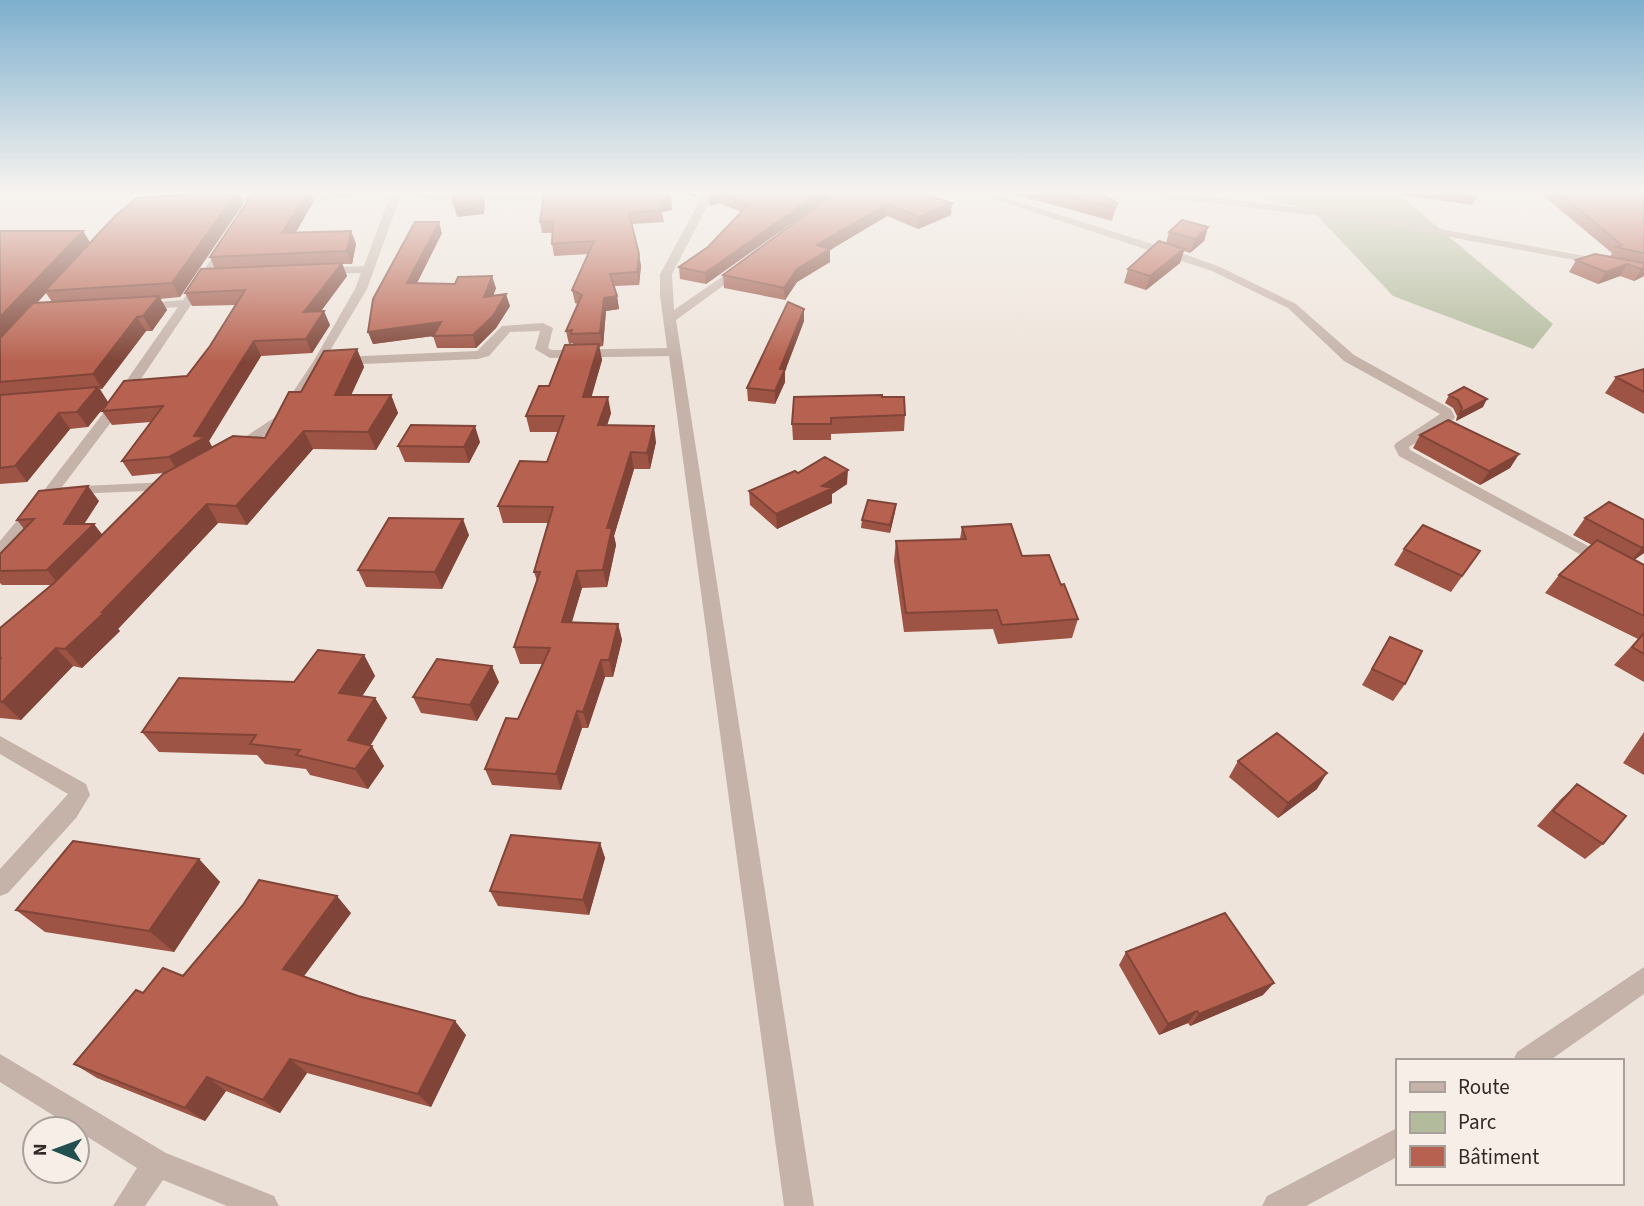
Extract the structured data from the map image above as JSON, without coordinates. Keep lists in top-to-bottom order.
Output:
{
  "legend": ["Route", "Parc", "Bâtiment"],
  "north": "left"
}
